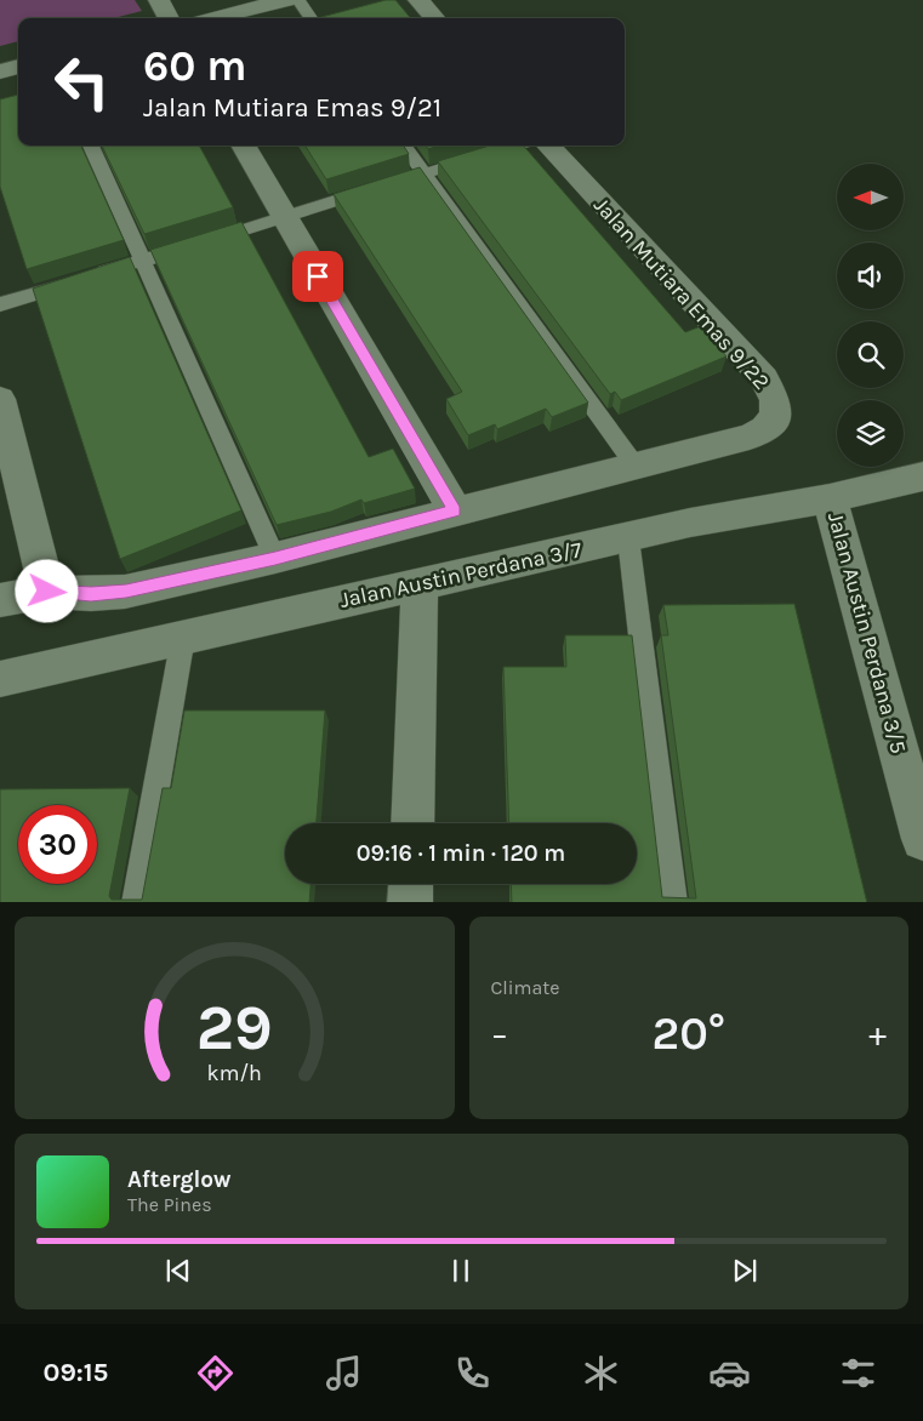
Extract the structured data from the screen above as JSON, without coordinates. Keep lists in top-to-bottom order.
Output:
{
  "streets": {
    "street": ["Jalan Mutiara Emas 9/22", "Jalan Austin Perdana 3/7", "Jalan Austin Perdana 3/5"]
  },
  "crossings": [
    ["Jalan Austin Perdana 3/7", "Jalan Austin Perdana 3/5"]
  ],
  "north": "left",
  "page": {
    "turn": ["60 m", "Jalan Mutiara Emas 9/21"],
    "limit": "30",
    "trip": "09:16 · 1 min · 120 m",
    "tile": "Climate",
    "heat": ["−", "20°", "+"],
    "song": ["Afterglow", "The Pines"],
    "tabs": "09:15",
    "gauge": ["29", "km/h"]
  }
}
